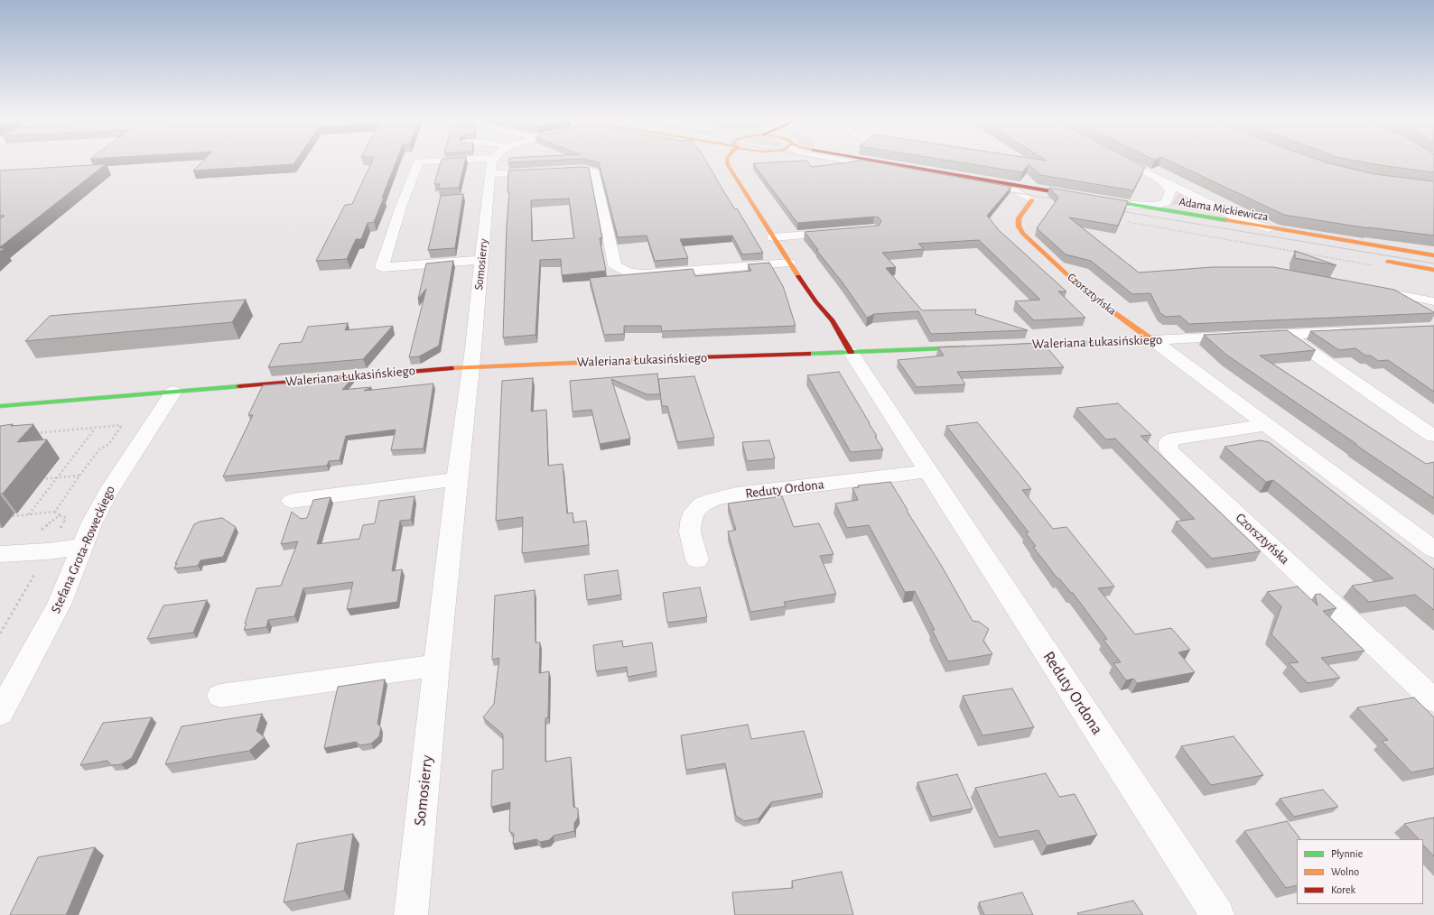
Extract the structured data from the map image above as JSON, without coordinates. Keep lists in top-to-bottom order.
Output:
{
  "streets": {
    "street": [
      "Adama Mickiewicza",
      "Somosierry",
      "Czorsztyńska",
      "Waleriana Łukasińskiego",
      "Reduty Ordona",
      "Stefana Grota-Roweckiego"
    ]
  },
  "crossings": [
    ["Adama Mickiewicza", "Czorsztyńska"],
    ["Somosierry", "Waleriana Łukasińskiego"],
    ["Czorsztyńska", "Waleriana Łukasińskiego"],
    ["Waleriana Łukasińskiego", "Reduty Ordona"],
    ["Waleriana Łukasińskiego", "Stefana Grota-Roweckiego"]
  ],
  "legend": ["Płynnie", "Wolno", "Korek"]
}
